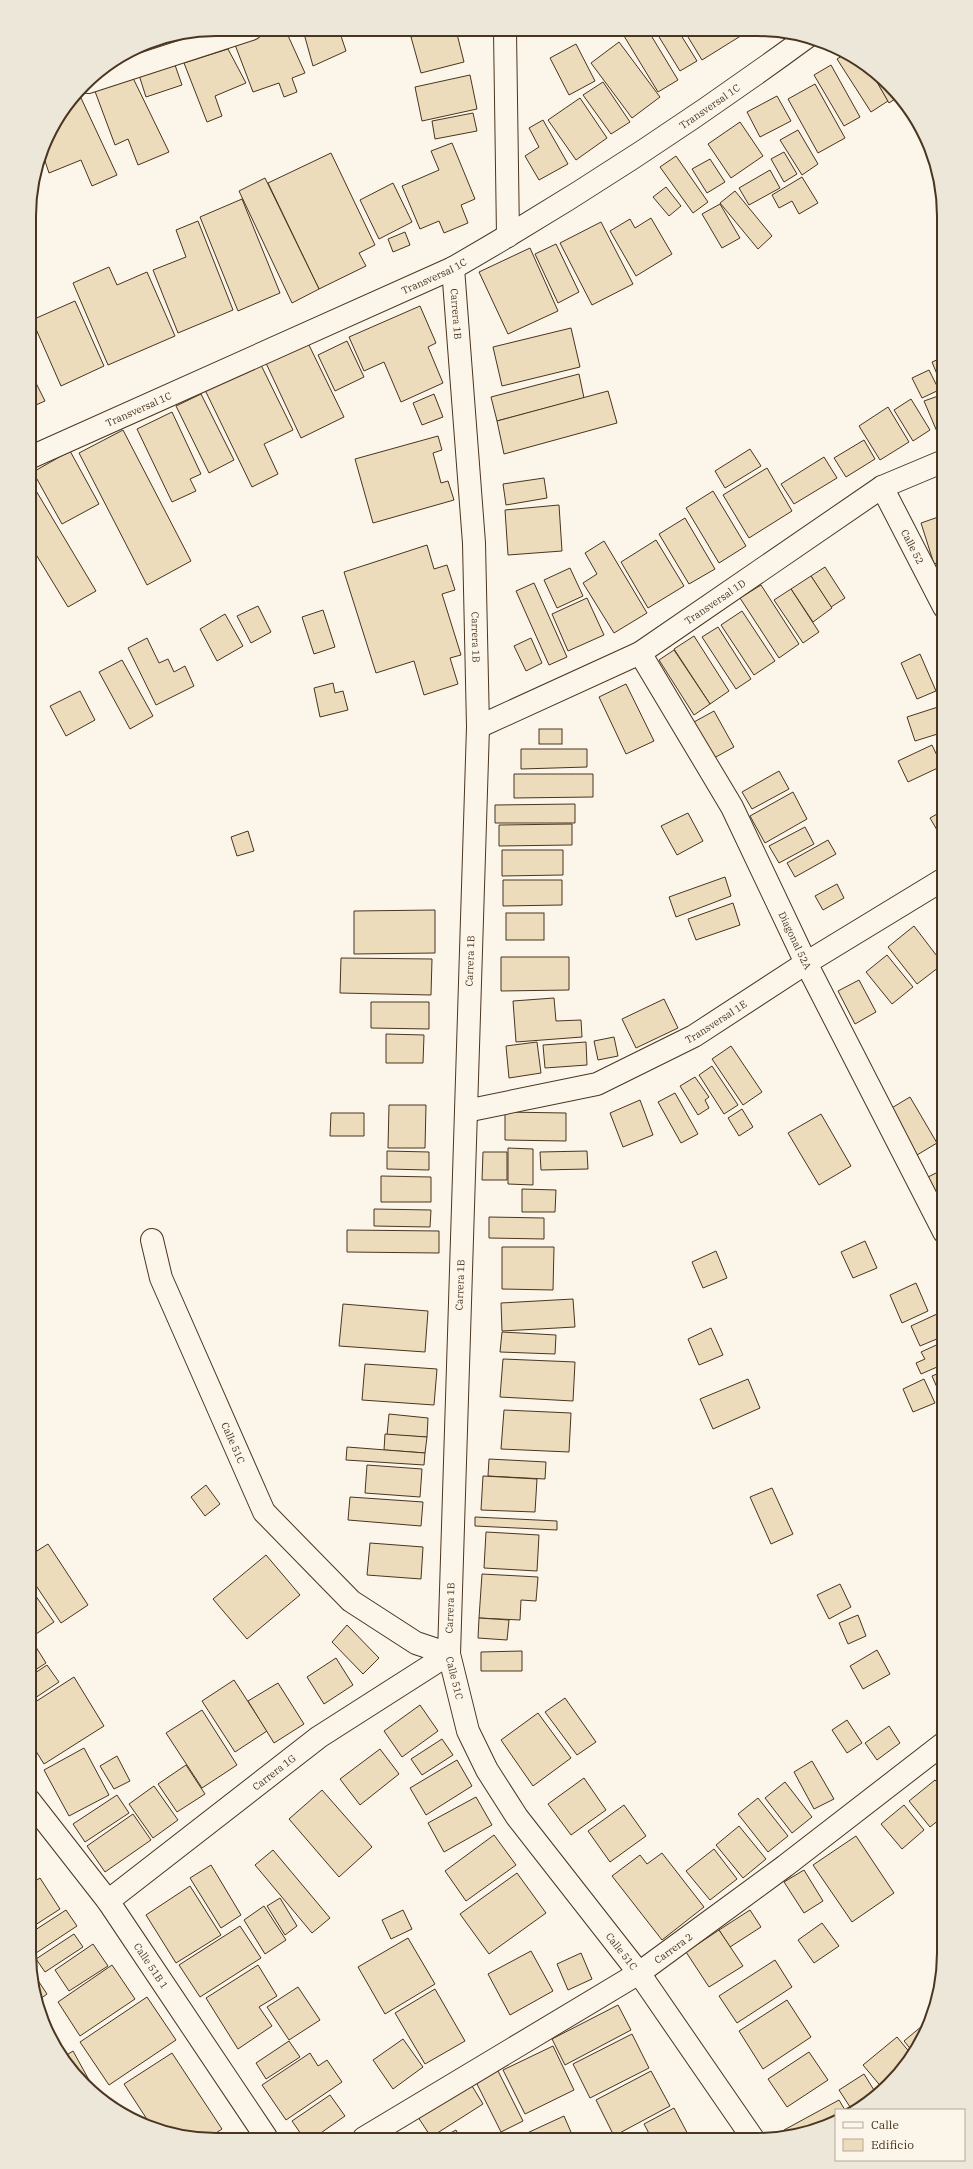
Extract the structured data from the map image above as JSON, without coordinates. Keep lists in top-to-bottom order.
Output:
{
  "streets": {
    "street": [
      "Transversal 1C",
      "Carrera 1B",
      "Calle 52",
      "Transversal 1D",
      "Diagonal 52A",
      "Transversal 1E",
      "Calle 51C",
      "Carrera 1G",
      "Carrera 2",
      "Calle 51B 1"
    ]
  },
  "crossings": [
    ["Transversal 1C", "Carrera 1B"],
    ["Carrera 1B", "Transversal 1D"],
    ["Carrera 1B", "Transversal 1E"],
    ["Carrera 1B", "Calle 51C"],
    ["Carrera 1B", "Carrera 1G"],
    ["Calle 52", "Transversal 1D"],
    ["Transversal 1D", "Diagonal 52A"],
    ["Diagonal 52A", "Transversal 1E"],
    ["Calle 51C", "Carrera 1G"],
    ["Calle 51C", "Carrera 2"],
    ["Carrera 1G", "Calle 51B 1"]
  ],
  "legend": ["Calle", "Edificio"]
}
